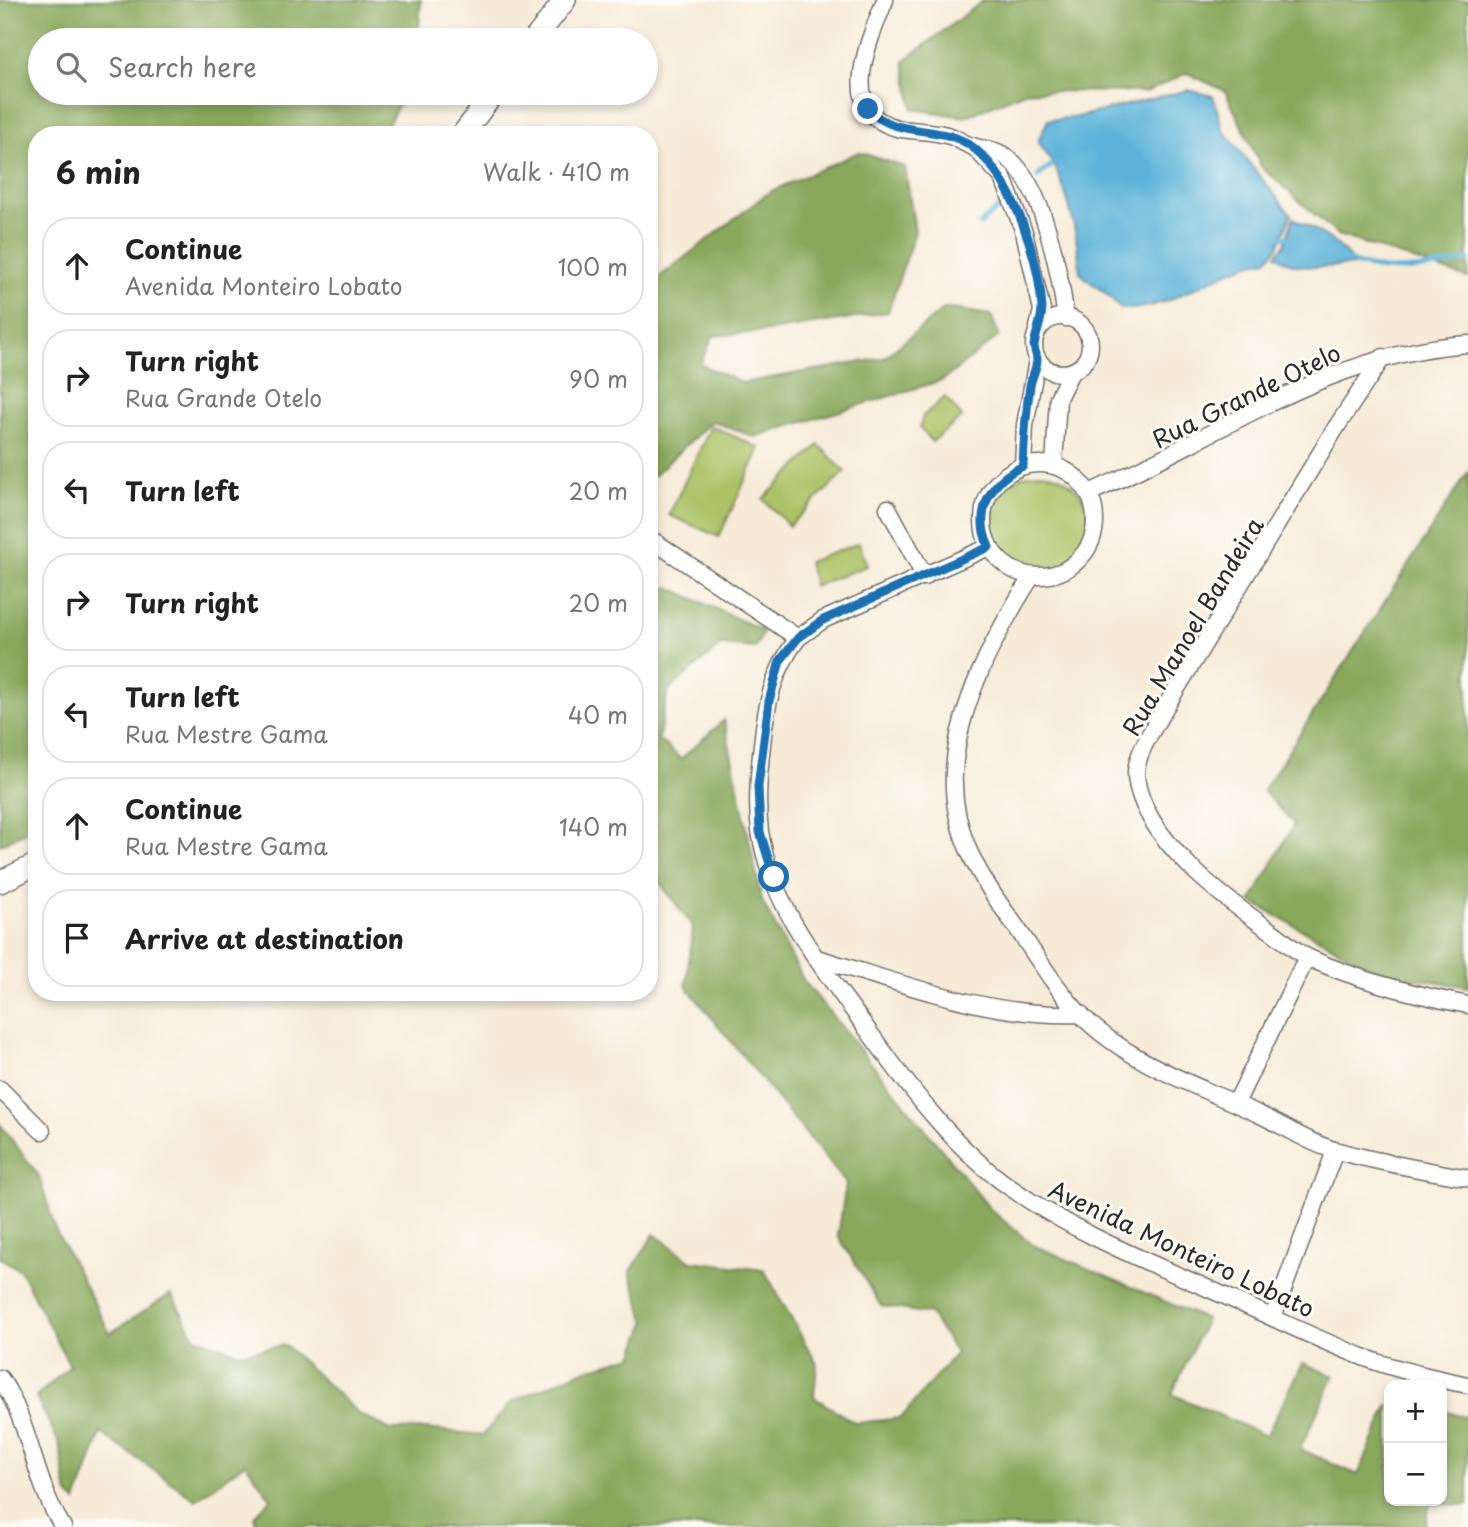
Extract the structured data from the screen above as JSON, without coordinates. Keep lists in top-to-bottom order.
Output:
{
  "streets": {
    "street": ["Rua Grande Otelo", "Rua Manoel Bandeira", "Avenida Monteiro Lobato"]
  },
  "crossings": [
    ["Rua Grande Otelo", "Rua Manoel Bandeira"]
  ],
  "page": {
    "search": "Search here",
    "heading": ["6 min", "Walk · 410 m"],
    "list": [
      ["Continue", "Avenida Monteiro Lobato", "100 m"],
      ["Turn right", "Rua Grande Otelo", "90 m"],
      ["Turn left", "20 m"],
      ["Turn right", "20 m"],
      ["Turn left", "Rua Mestre Gama", "40 m"],
      ["Continue", "Rua Mestre Gama", "140 m"],
      "Arrive at destination"
    ],
    "map_buttons": ["+", "−"]
  }
}
